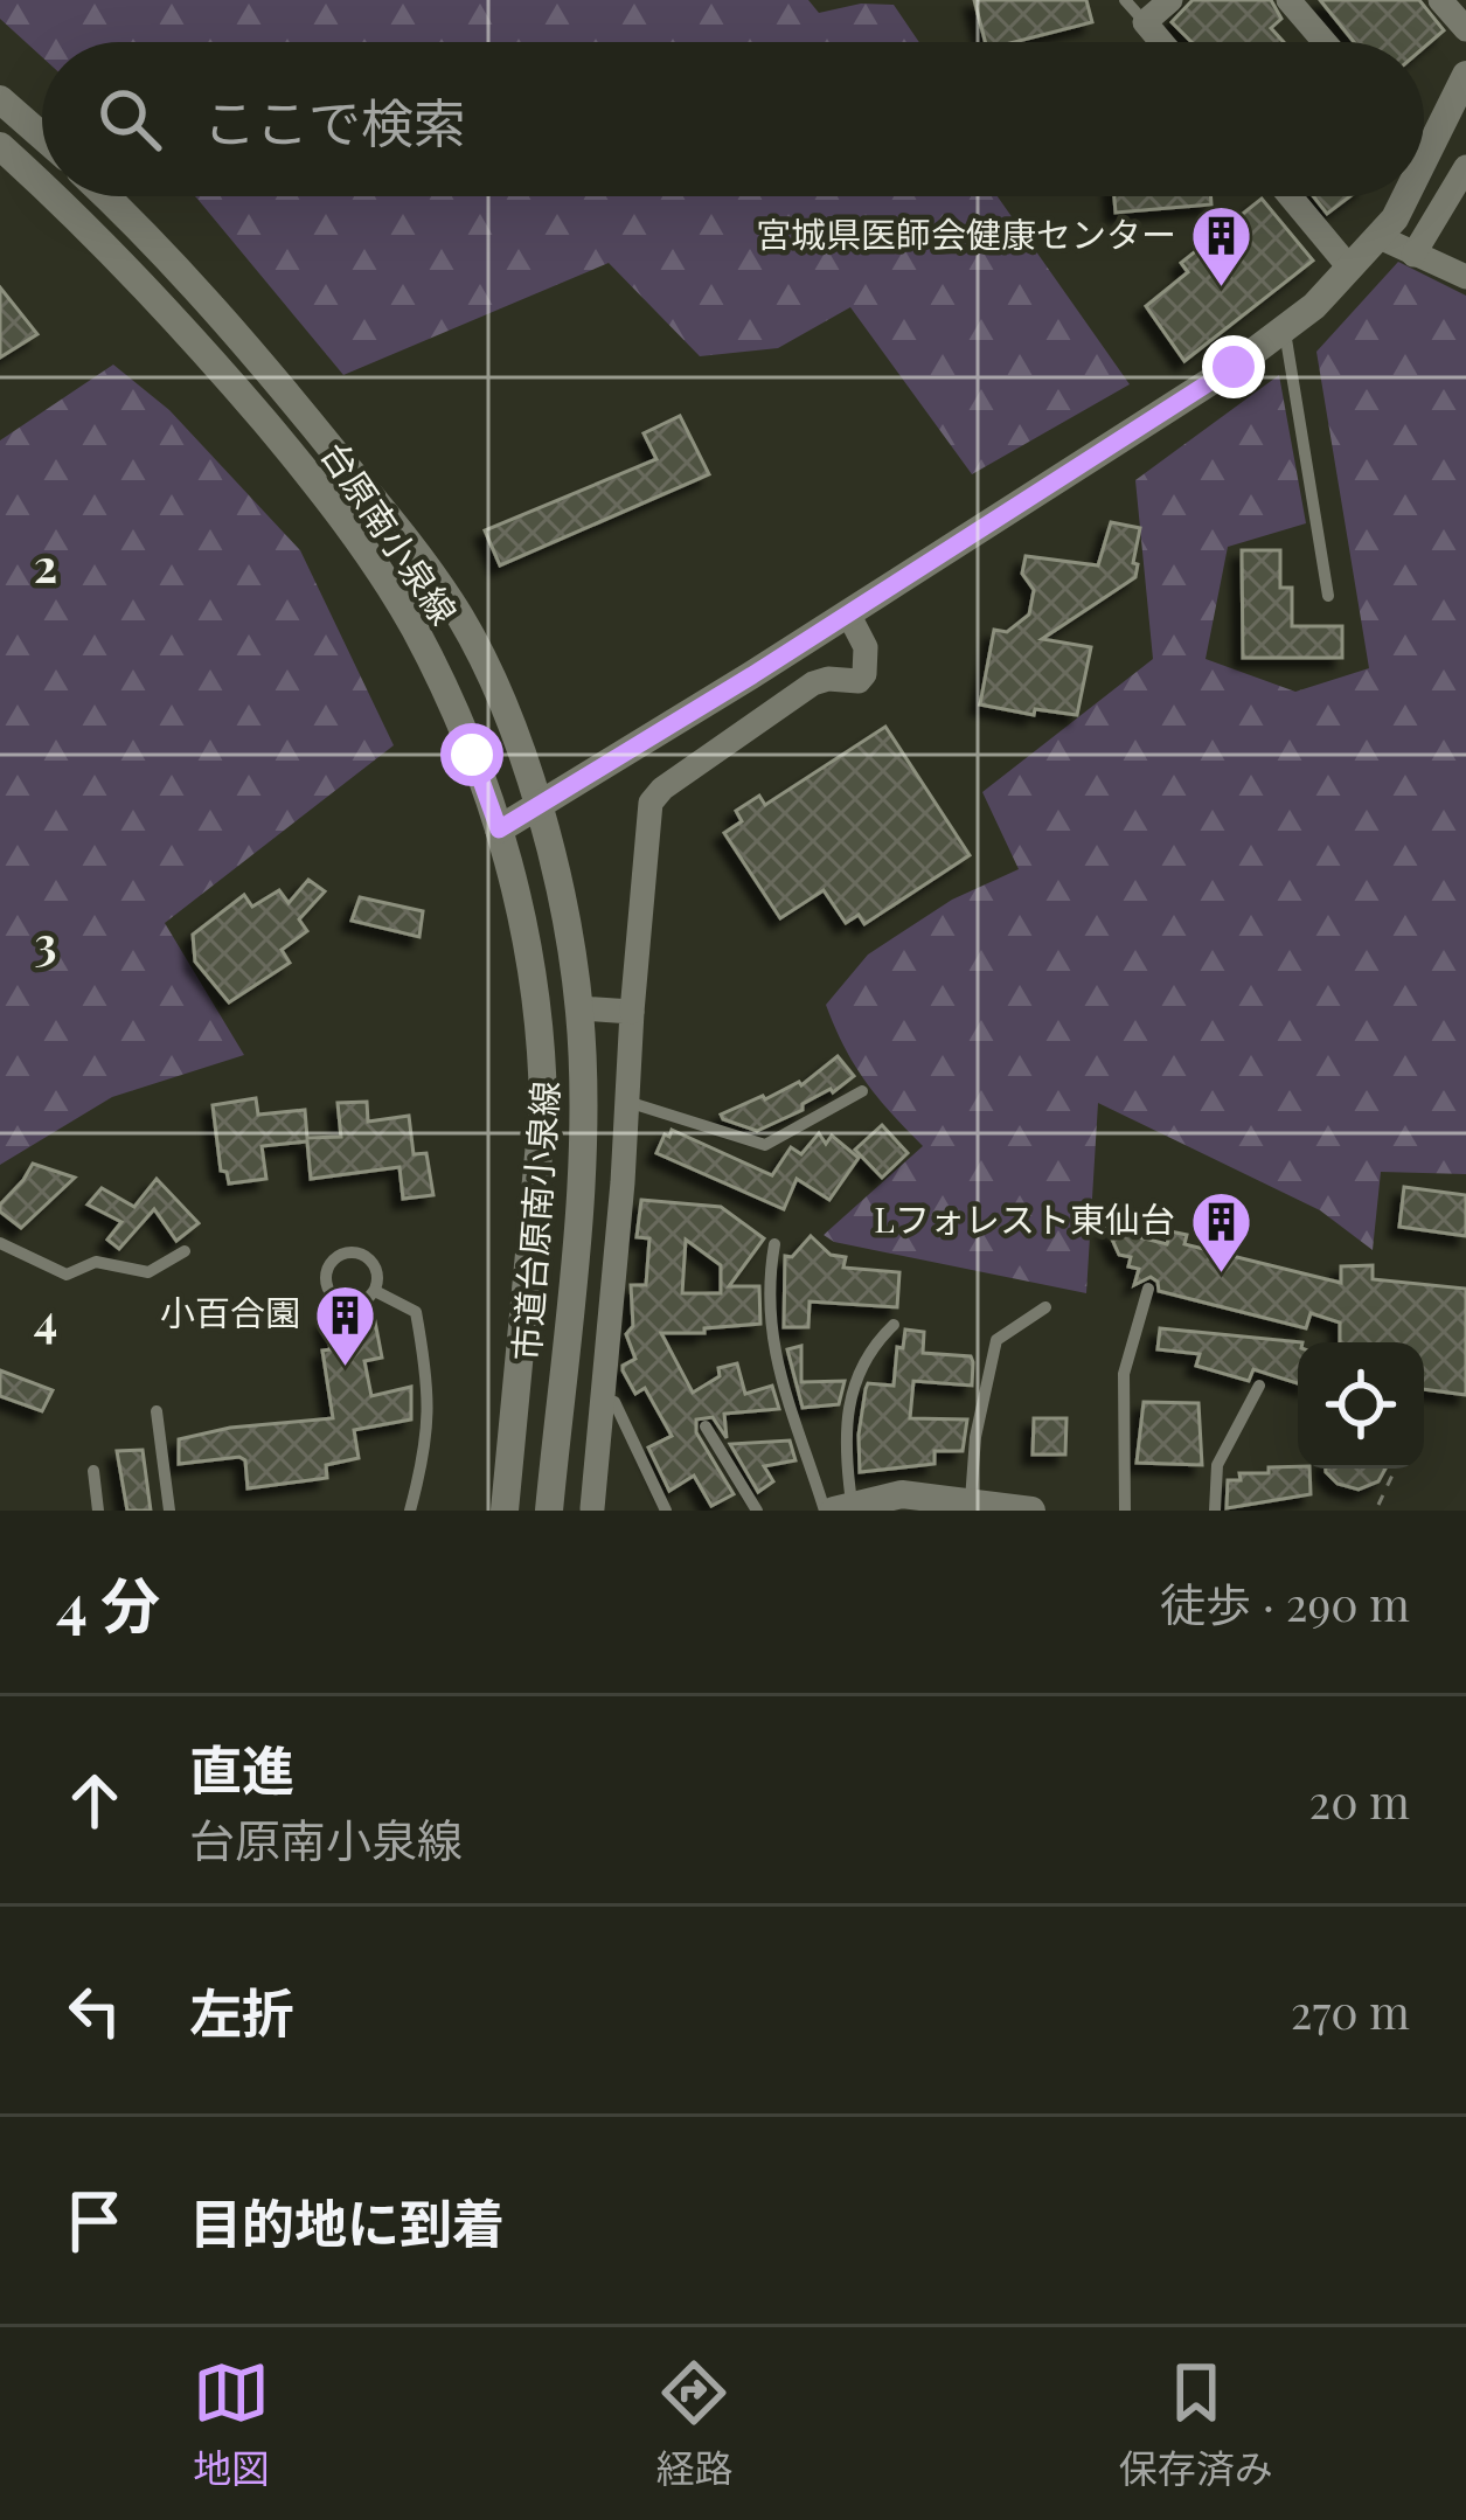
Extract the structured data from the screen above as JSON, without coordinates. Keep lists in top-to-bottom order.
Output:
{
  "streets": {
    "street": ["台原南小泉線", "市道台原南小泉線"]
  },
  "places": {
    "building": ["宮城県医師会健康センター", "Lフォレスト東仙台", "小百合園"]
  },
  "page": {
    "search": "ここで検索",
    "heading": ["4 分", "徒歩 · 290 m"],
    "list": [
      ["直進", "台原南小泉線", "20 m"],
      ["左折", "270 m"],
      "目的地に到着"
    ],
    "nav": ["地図", "経路", "保存済み"]
  },
  "grid": {
    "rows": ["2", "3", "4"]
  }
}
